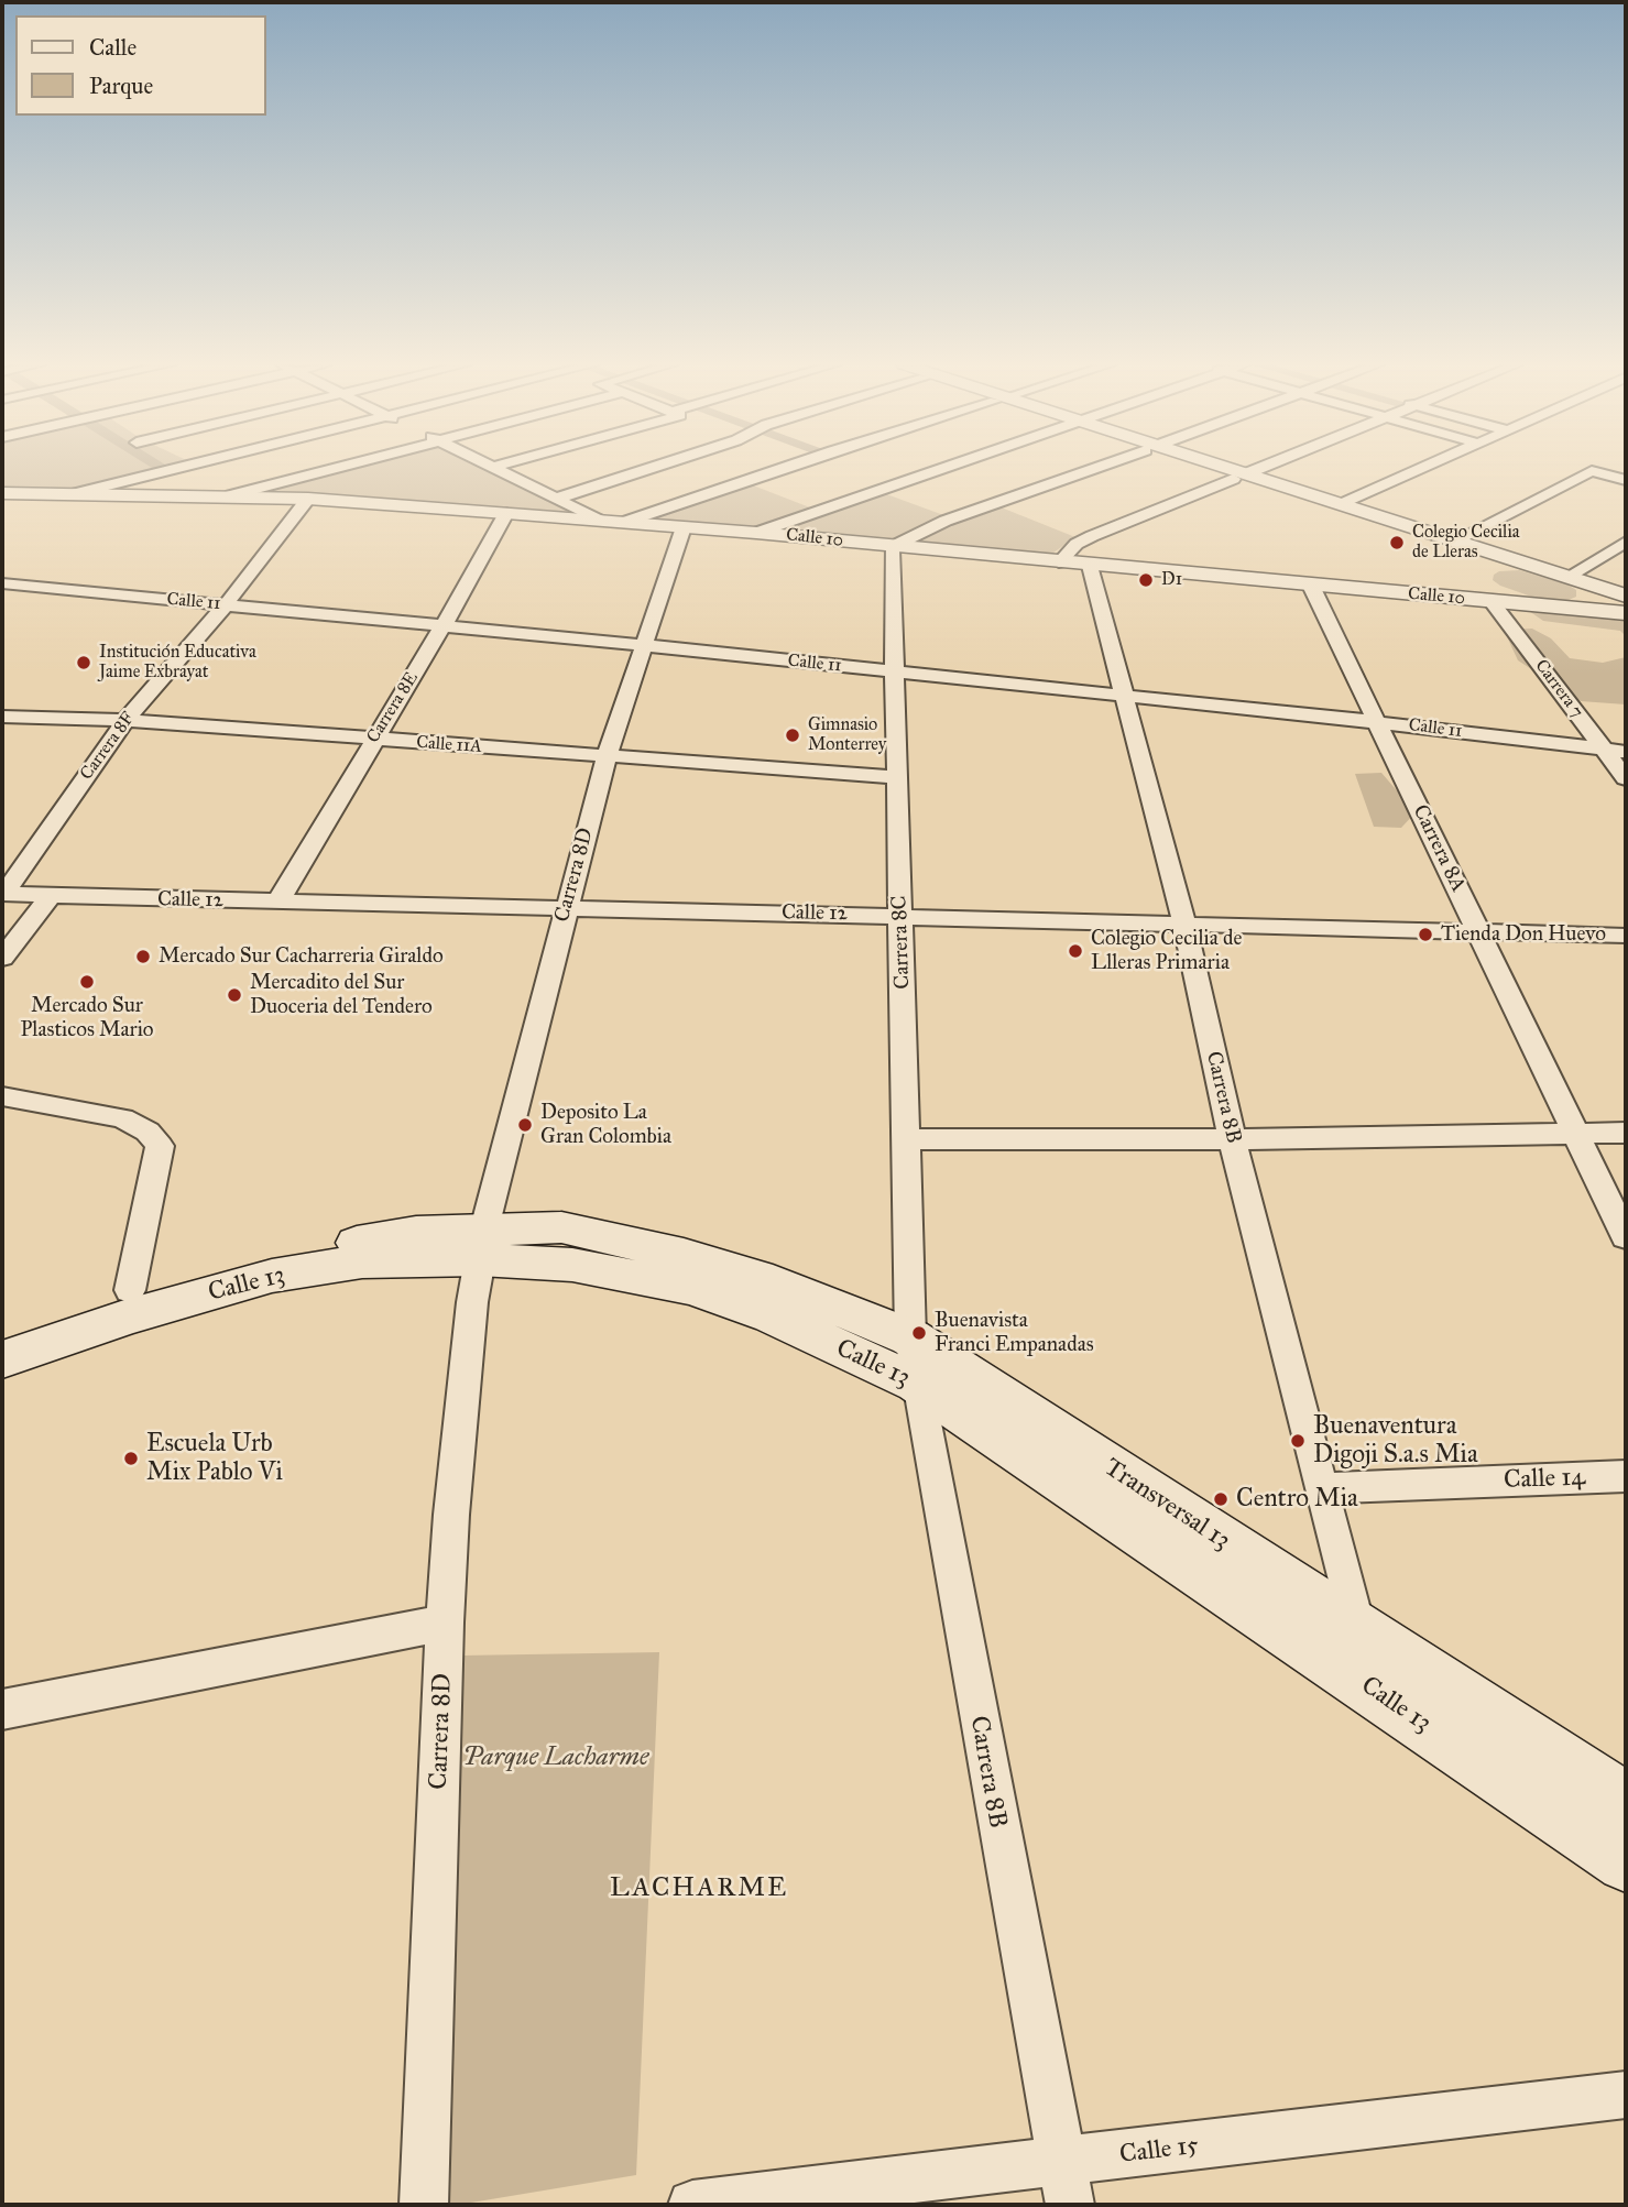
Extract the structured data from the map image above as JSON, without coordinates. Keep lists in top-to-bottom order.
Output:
{
  "streets": {
    "main road": ["Calle 13", "Transversal 13"],
    "street": [
      "Calle 10",
      "Calle 11",
      "Carrera 7",
      "Carrera 8E",
      "Calle 11A",
      "Carrera 8F",
      "Carrera 8A",
      "Carrera 8D",
      "Calle 12",
      "Carrera 8C",
      "Carrera 8B",
      "Calle 14",
      "Calle 15"
    ]
  },
  "crossings": [
    ["Calle 10", "Carrera 7"],
    ["Calle 10", "Carrera 8E"],
    ["Calle 10", "Carrera 8F"],
    ["Calle 10", "Carrera 8A"],
    ["Calle 10", "Carrera 8D"],
    ["Calle 10", "Carrera 8C"],
    ["Calle 10", "Carrera 8B"],
    ["Calle 11", "Carrera 7"],
    ["Calle 11", "Carrera 8E"],
    ["Calle 11", "Carrera 8F"],
    ["Calle 11", "Carrera 8A"],
    ["Calle 11", "Carrera 8D"],
    ["Calle 11", "Carrera 8C"],
    ["Calle 11", "Carrera 8B"],
    ["Carrera 8E", "Calle 11A"],
    ["Carrera 8E", "Calle 12"],
    ["Calle 11A", "Carrera 8F"],
    ["Calle 11A", "Carrera 8D"],
    ["Calle 11A", "Carrera 8C"],
    ["Carrera 8F", "Calle 12"],
    ["Carrera 8A", "Calle 12"],
    ["Carrera 8D", "Calle 12"],
    ["Carrera 8D", "Calle 13"],
    ["Calle 12", "Carrera 8C"],
    ["Calle 12", "Carrera 8B"],
    ["Carrera 8C", "Carrera 8B"],
    ["Carrera 8C", "Calle 13"],
    ["Carrera 8C", "Transversal 13"],
    ["Carrera 8B", "Calle 13"],
    ["Carrera 8B", "Calle 14"],
    ["Carrera 8B", "Transversal 13"],
    ["Carrera 8B", "Calle 15"],
    ["Calle 13", "Transversal 13"]
  ],
  "districts": ["LACHARME"],
  "parks": ["Parque Lacharme"],
  "places": [
    "Colegio Cecilia de Lleras",
    "D1",
    "Institución Educativa Jaime Exbrayat",
    "Gimnasio Monterrey",
    "Tienda Don Huevo",
    "Colegio Cecilia de Llleras Primaria",
    "Mercado Sur Cacharreria Giraldo",
    "Mercado Sur Plasticos Mario",
    "Mercadito del Sur Duoceria del Tendero",
    "Deposito La Gran Colombia",
    "Buenavista Franci Empanadas",
    "Buenaventura Digoji S.a.s Mia",
    "Escuela Urb Mix Pablo Vi",
    "Centro Mia"
  ],
  "legend": ["Calle", "Parque"]
}
